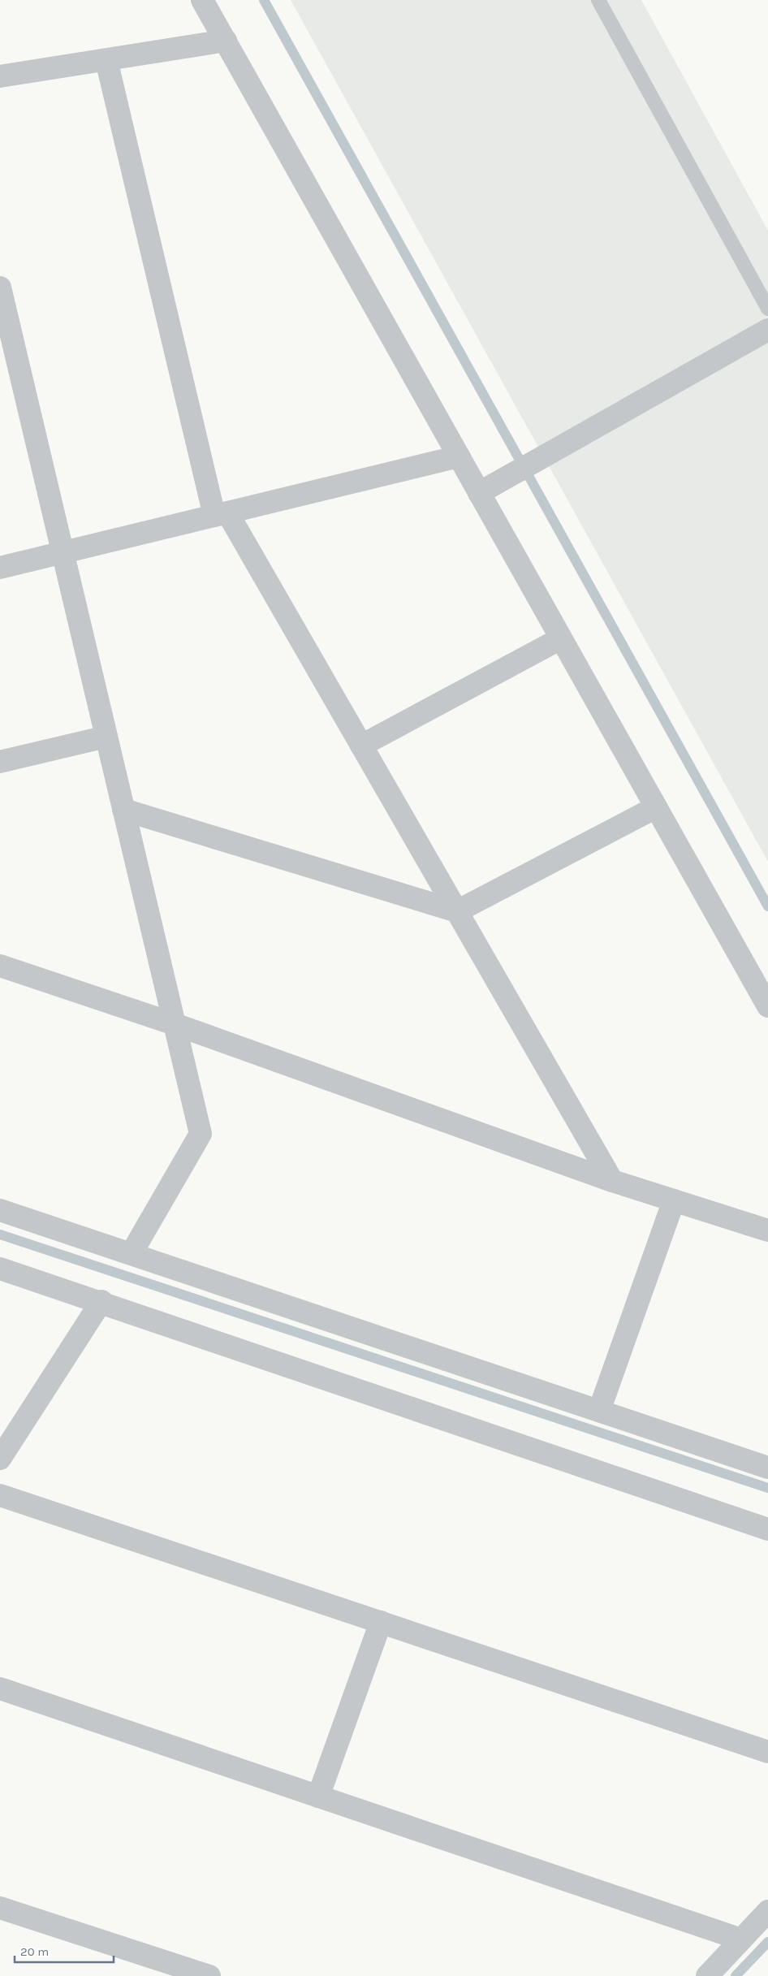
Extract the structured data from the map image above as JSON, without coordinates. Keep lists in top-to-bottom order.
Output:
{
  "scale_bar": "20 m"
}
